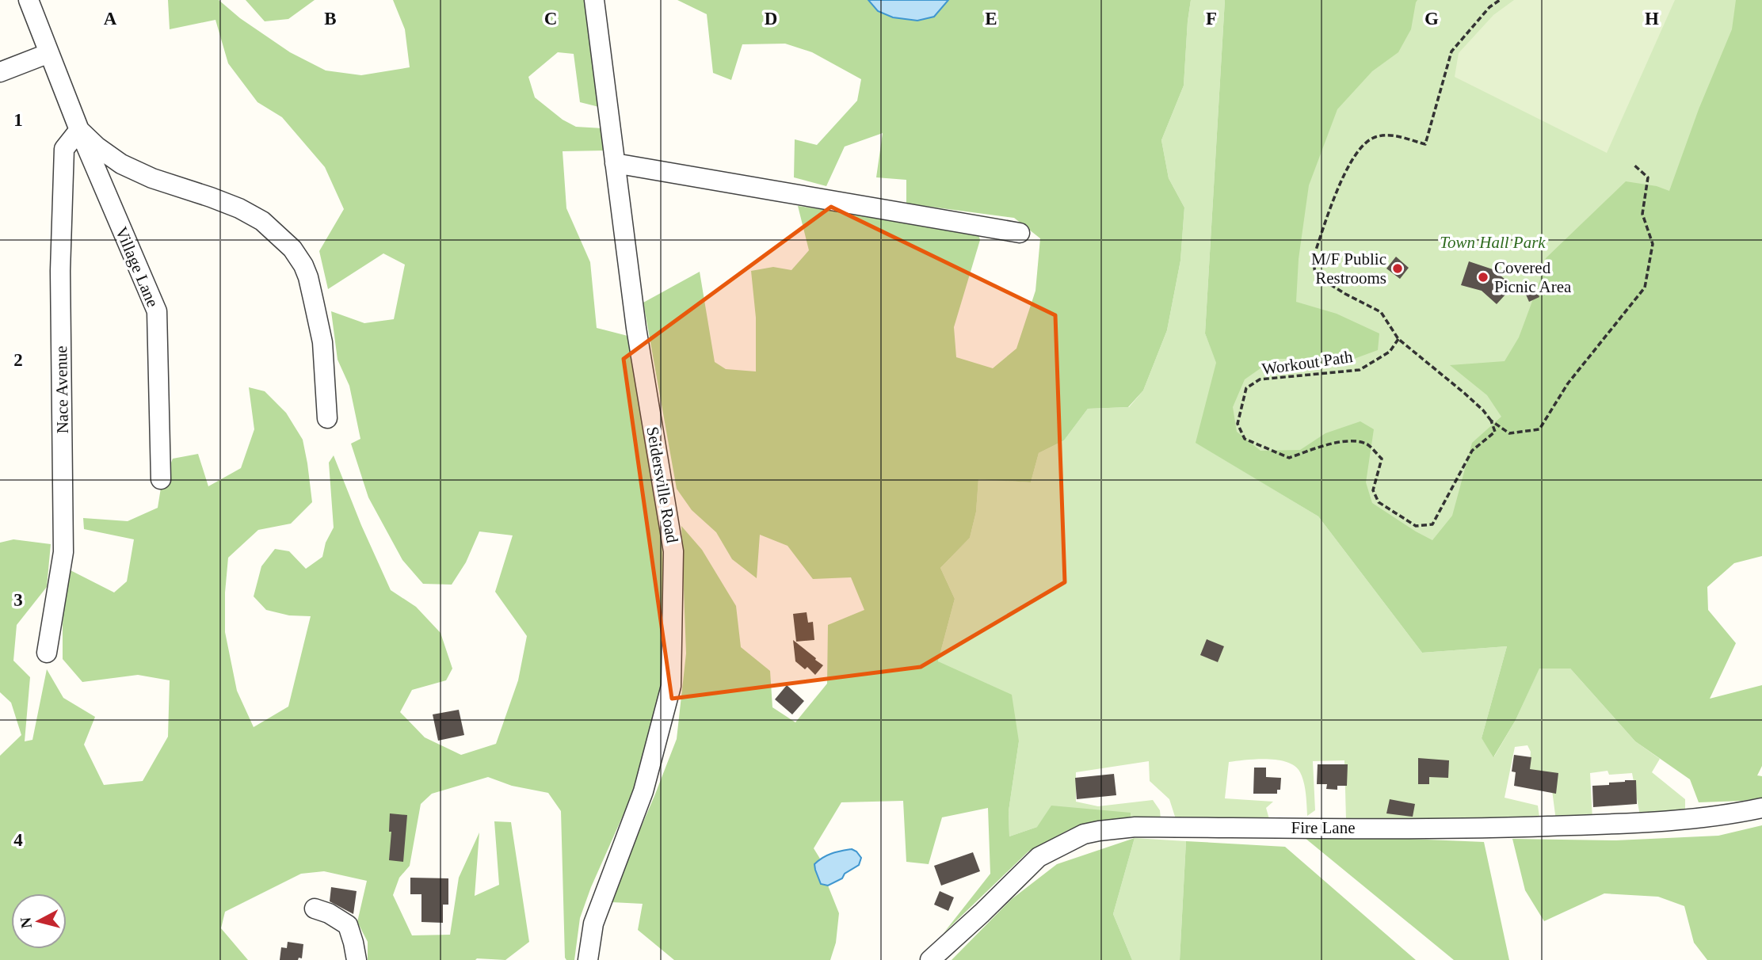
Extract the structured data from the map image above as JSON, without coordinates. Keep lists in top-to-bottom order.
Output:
{
  "streets": {
    "street": [
      "Village Lane",
      "Nace Avenue",
      "Seidersville Road",
      "Fire Lane"
    ],
    "path": ["Workout Path"]
  },
  "crossings": [
    ["Village Lane", "Nace Avenue"]
  ],
  "parks": ["Town Hall Park"],
  "places": ["M/F Public Restrooms", "Covered Picnic Area"],
  "north": "left",
  "grid": {
    "columns": [
      "A",
      "B",
      "C",
      "D",
      "E",
      "F",
      "G",
      "H"
    ],
    "rows": [
      "1",
      "2",
      "3",
      "4"
    ]
  }
}
